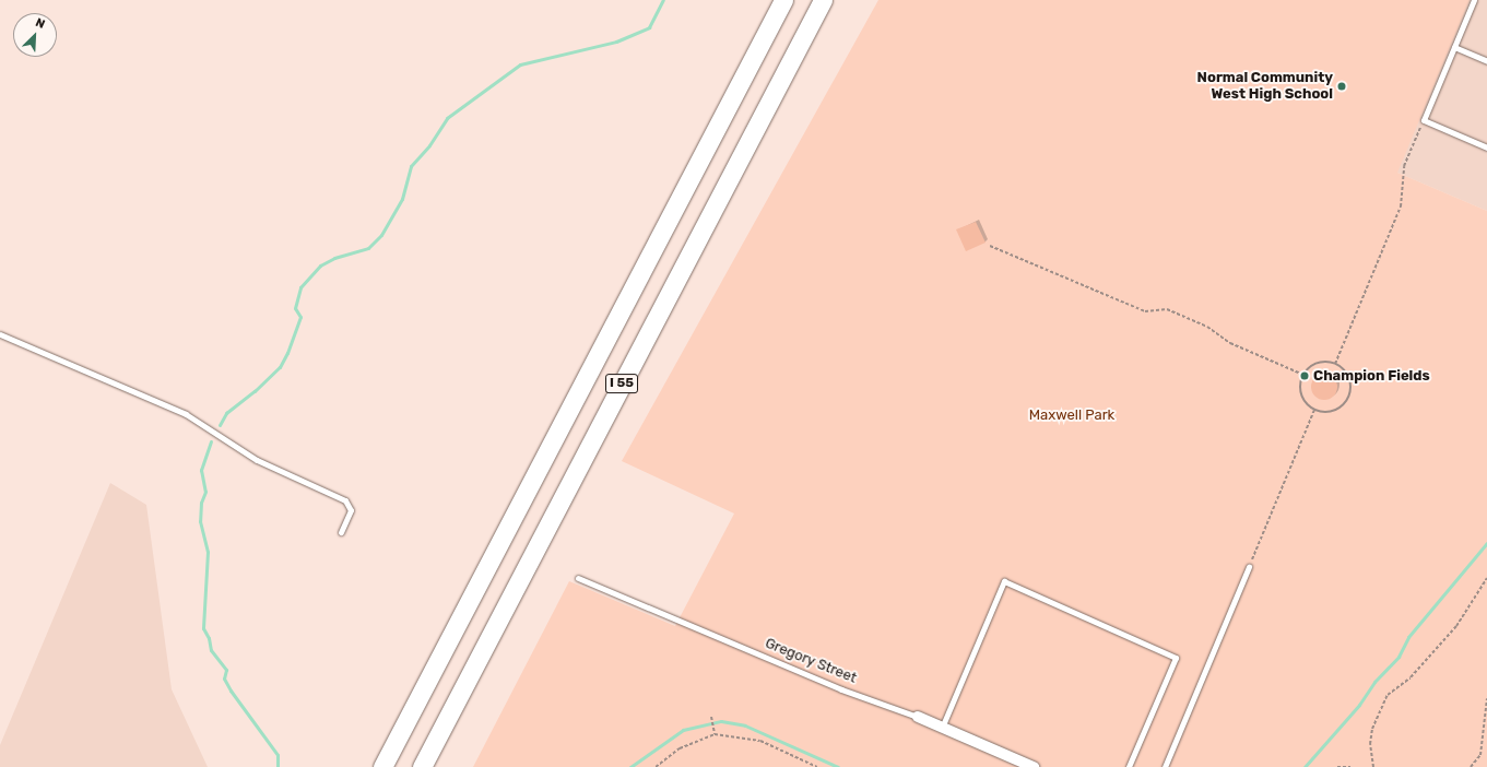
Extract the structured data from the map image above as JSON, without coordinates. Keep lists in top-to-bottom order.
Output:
{
  "streets": {
    "highway": ["I 55"],
    "street": ["Gregory Street"]
  },
  "parks": ["Maxwell Park"],
  "places": ["Normal Community West High School", "Champion Fields"],
  "north": "top right"
}
